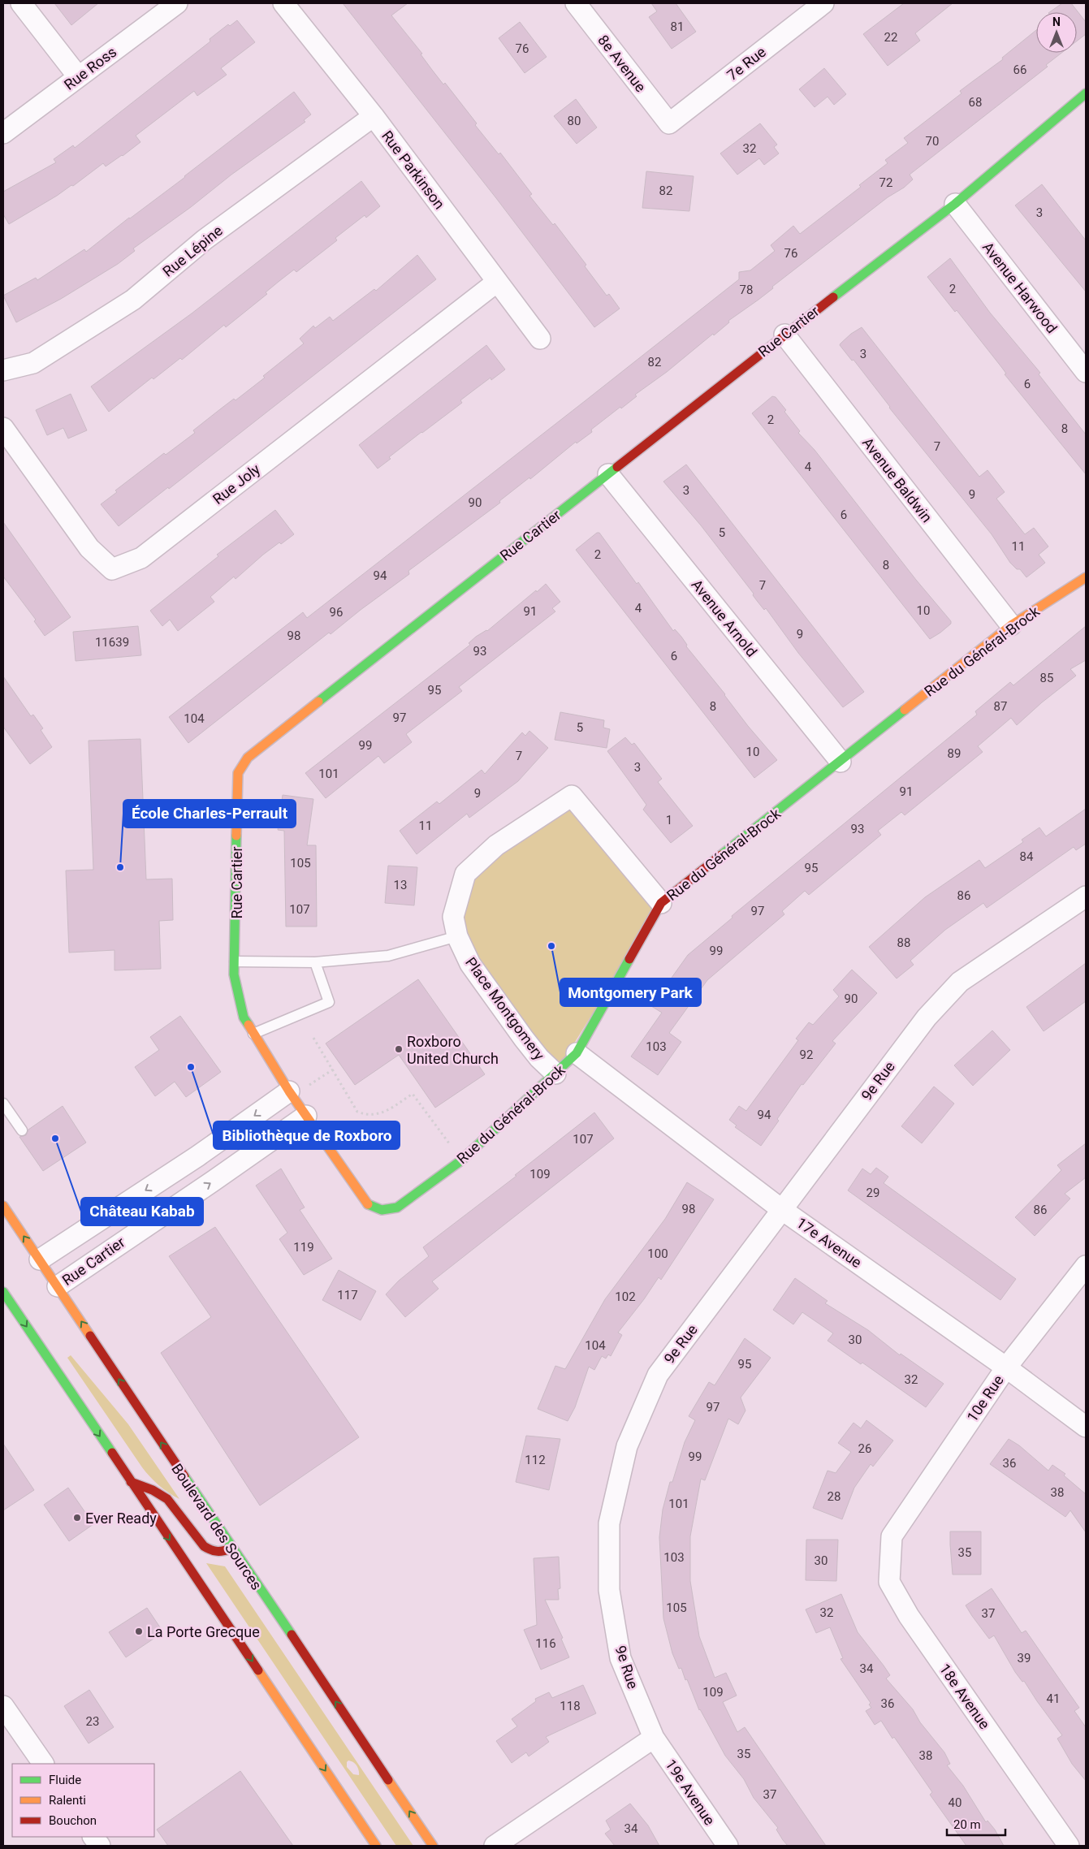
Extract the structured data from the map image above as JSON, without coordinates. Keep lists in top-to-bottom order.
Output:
{
  "streets": {
    "street": [
      "8e Avenue",
      "7e Rue",
      "Rue Ross",
      "Rue Parkinson",
      "Rue Lépine",
      "Avenue Harwood",
      "Rue Cartier",
      "Avenue Baldwin",
      "Rue Joly",
      "Avenue Arnold",
      "Rue du Général-Brock",
      "Place Montgomery",
      "9e Rue",
      "17e Avenue",
      "10e Rue",
      "Boulevard des Sources",
      "18e Avenue",
      "19e Avenue"
    ]
  },
  "crossings": [
    ["8e Avenue", "7e Rue"],
    ["Rue Parkinson", "Rue Lépine"],
    ["Rue Parkinson", "Rue Joly"],
    ["Avenue Harwood", "Rue Cartier"],
    ["Rue Cartier", "Avenue Baldwin"],
    ["Rue Cartier", "Avenue Arnold"],
    ["Rue Cartier", "Rue du Général-Brock"],
    ["Rue Cartier", "Boulevard des Sources"],
    ["Avenue Baldwin", "Rue du Général-Brock"],
    ["Avenue Arnold", "Rue du Général-Brock"],
    ["Rue du Général-Brock", "Place Montgomery"],
    ["Rue du Général-Brock", "17e Avenue"],
    ["9e Rue", "17e Avenue"],
    ["9e Rue", "19e Avenue"],
    ["17e Avenue", "10e Rue"],
    ["10e Rue", "18e Avenue"]
  ],
  "places": [
    "École Charles-Perrault",
    "Montgomery Park",
    "Roxboro United Church",
    "Bibliothèque de Roxboro",
    "Château Kabab",
    "Ever Ready",
    "La Porte Grecque"
  ],
  "house_numbers": [
    "81",
    "22",
    "76",
    "66",
    "68",
    "80",
    "70",
    "32",
    "72",
    "82",
    "3",
    "76",
    "2",
    "78",
    "3",
    "82",
    "6",
    "2",
    "8",
    "7",
    "4",
    "3",
    "9",
    "90",
    "6",
    "5",
    "11",
    "2",
    "8",
    "94",
    "7",
    "4",
    "10",
    "91",
    "96",
    "9",
    "98",
    "11639",
    "93",
    "6",
    "85",
    "95",
    "8",
    "87",
    "97",
    "104",
    "5",
    "99",
    "10",
    "89",
    "7",
    "3",
    "101",
    "91",
    "9",
    "1",
    "11",
    "93",
    "84",
    "105",
    "95",
    "13",
    "86",
    "107",
    "97",
    "88",
    "99",
    "90",
    "103",
    "92",
    "94",
    "107",
    "109",
    "29",
    "98",
    "86",
    "119",
    "100",
    "117",
    "102",
    "30",
    "104",
    "95",
    "32",
    "97",
    "26",
    "99",
    "112",
    "36",
    "38",
    "28",
    "101",
    "35",
    "103",
    "30",
    "105",
    "32",
    "37",
    "116",
    "39",
    "34",
    "109",
    "41",
    "36",
    "118",
    "23",
    "35",
    "38",
    "37",
    "40",
    "34"
  ],
  "legend": ["Fluide", "Ralenti", "Bouchon"],
  "scale_bar": "20 m",
  "north": "top"
}
